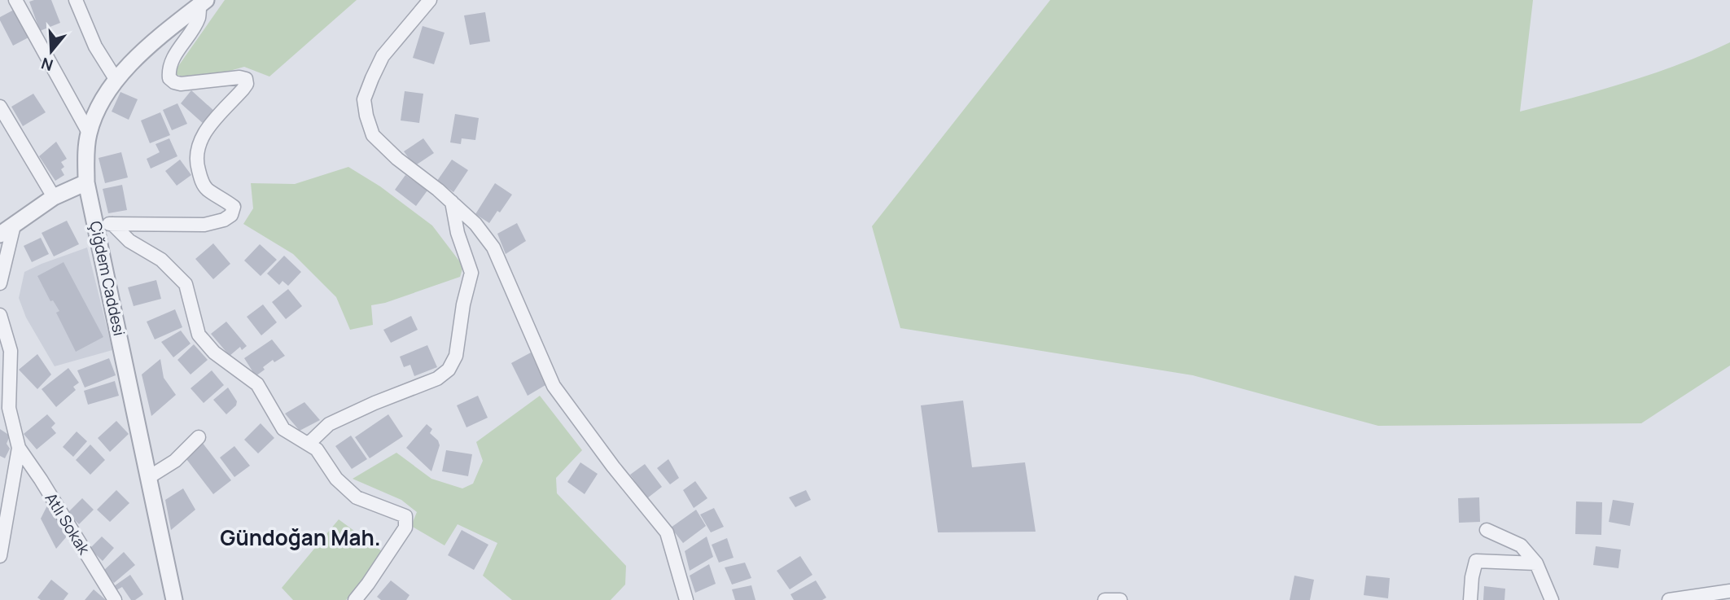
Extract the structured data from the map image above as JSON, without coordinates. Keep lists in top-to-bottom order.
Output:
{
  "streets": {
    "street": ["Çiğdem Caddesi", "Atlı Sokak"]
  },
  "districts": ["Gündoğan Mah."],
  "north": "bottom"
}
